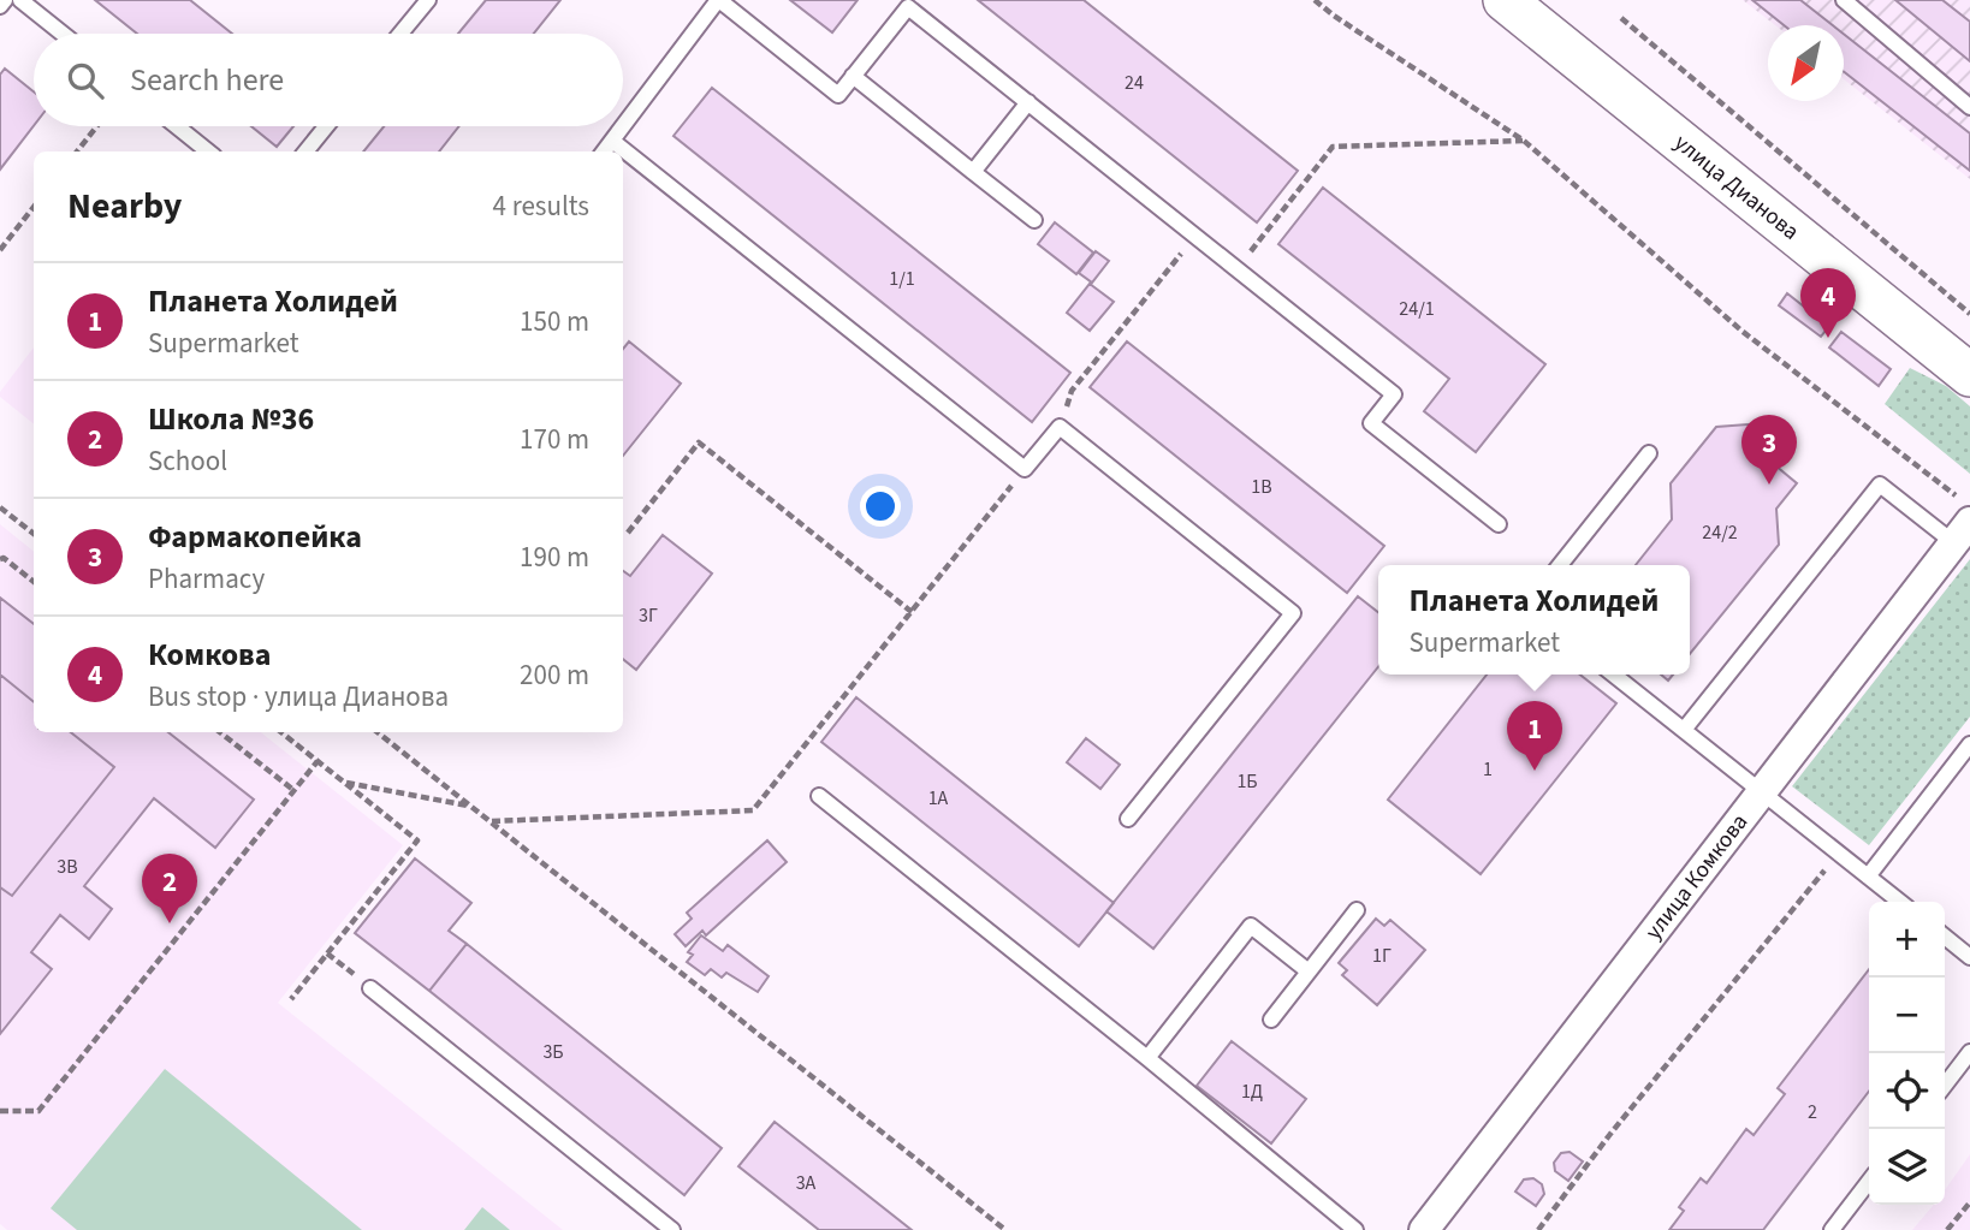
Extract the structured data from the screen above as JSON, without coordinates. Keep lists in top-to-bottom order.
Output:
{
  "streets": {
    "main road": ["улица Дианова"],
    "street": ["улица Комкова"]
  },
  "house_numbers": [
    "24",
    "1/1",
    "24/1",
    "1В",
    "24/2",
    "3Г",
    "1",
    "1Б",
    "1А",
    "3В",
    "1Г",
    "3Б",
    "1Д",
    "2",
    "3А"
  ],
  "north": "bottom left",
  "page": {
    "search": "Search here",
    "heading": ["Nearby", "4 results"],
    "list": [
      {
        "mark": "1",
        "name": "Планета Холидей",
        "note": "Supermarket",
        "value": "150 m"
      },
      {
        "mark": "2",
        "name": "Школа №36",
        "note": "School",
        "value": "170 m"
      },
      {
        "mark": "3",
        "name": "Фармакопейка",
        "note": "Pharmacy",
        "value": "190 m"
      },
      {
        "mark": "4",
        "name": "Комкова",
        "note": "Bus stop · улица Дианова",
        "value": "200 m"
      }
    ],
    "pins": [
      "4",
      "3",
      "1",
      "2"
    ],
    "popup": ["Планета Холидей", "Supermarket"],
    "map_buttons": ["+", "−"]
  }
}
